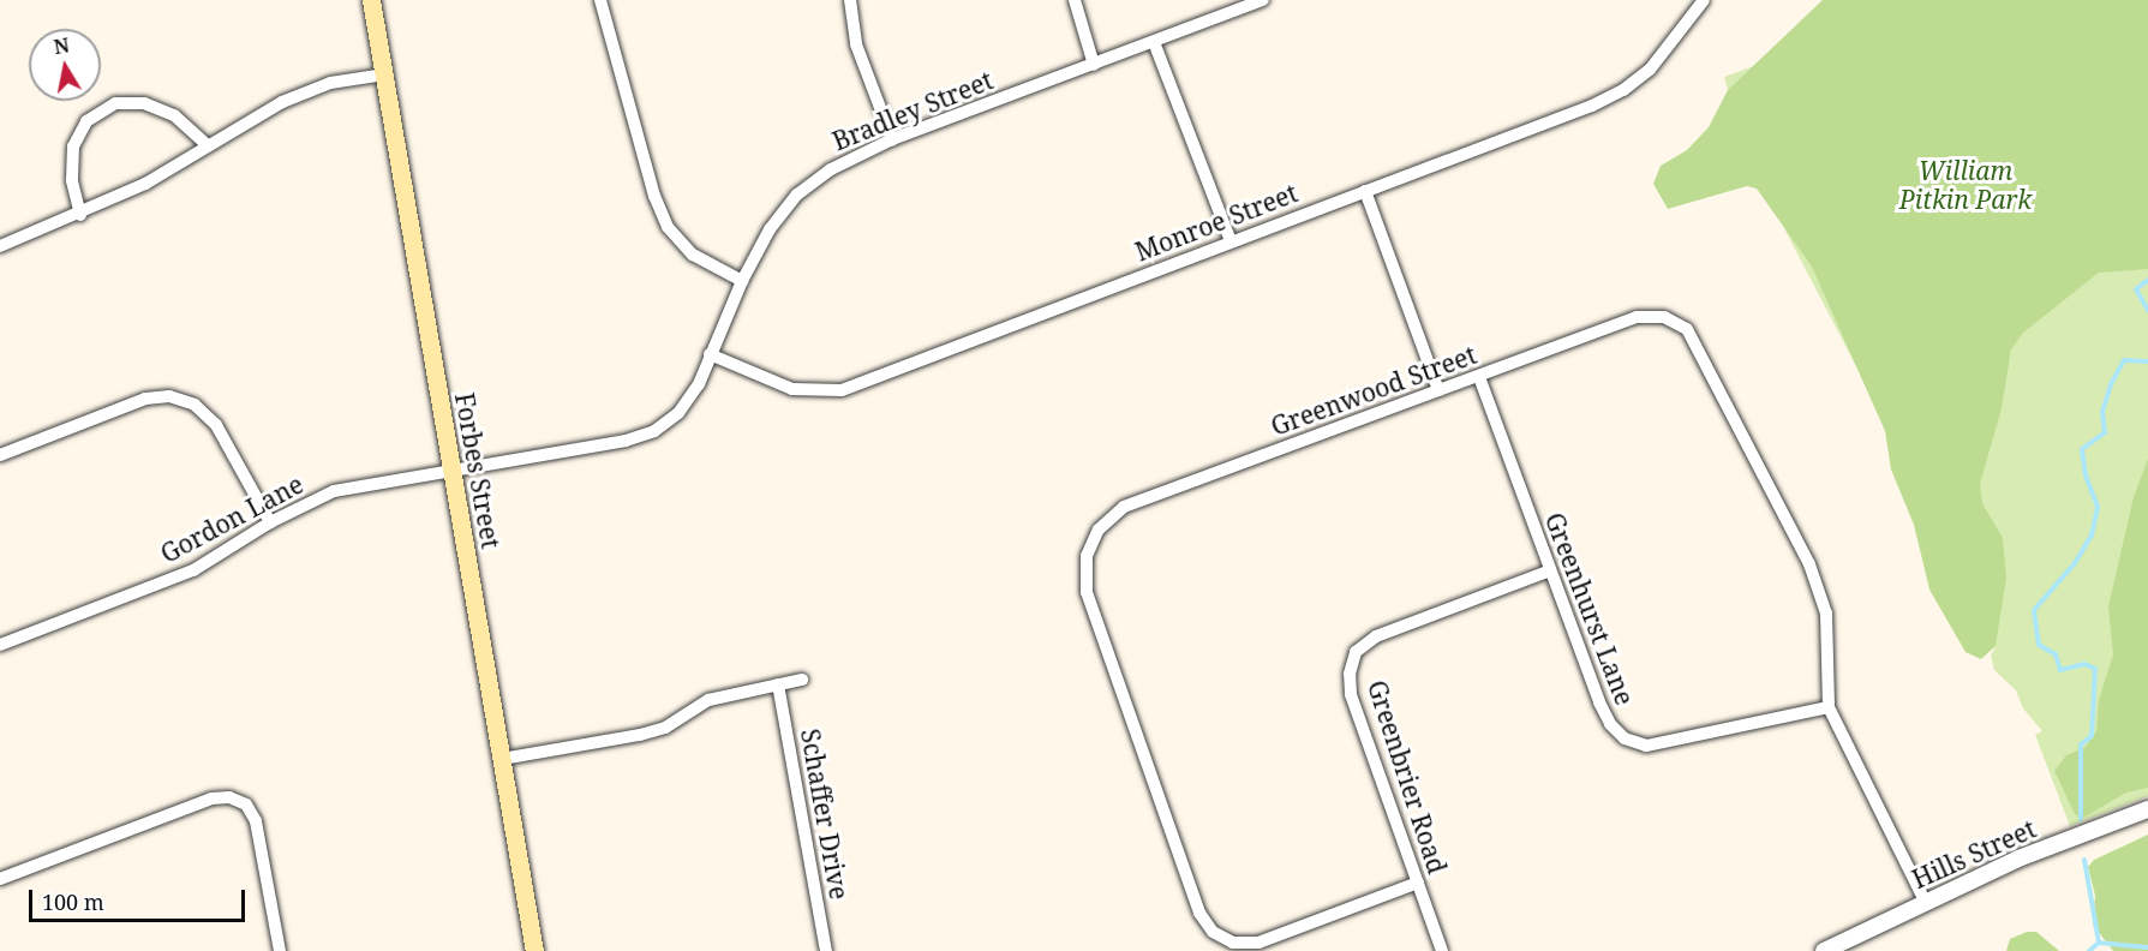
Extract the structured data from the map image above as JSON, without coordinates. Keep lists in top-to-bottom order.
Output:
{
  "streets": {
    "main road": ["Forbes Street"],
    "street": [
      "Bradley Street",
      "Monroe Street",
      "Greenwood Street",
      "Gordon Lane",
      "Greenhurst Lane",
      "Greenbrier Road",
      "Schaffer Drive",
      "Hills Street"
    ]
  },
  "crossings": [
    ["Bradley Street", "Monroe Street"],
    ["Bradley Street", "Forbes Street"],
    ["Bradley Street", "Gordon Lane"],
    ["Greenwood Street", "Greenhurst Lane"],
    ["Greenwood Street", "Greenbrier Road"],
    ["Greenwood Street", "Hills Street"],
    ["Forbes Street", "Gordon Lane"],
    ["Greenhurst Lane", "Greenbrier Road"]
  ],
  "parks": ["William Pitkin Park"],
  "scale_bar": "100 m",
  "north": "top"
}
